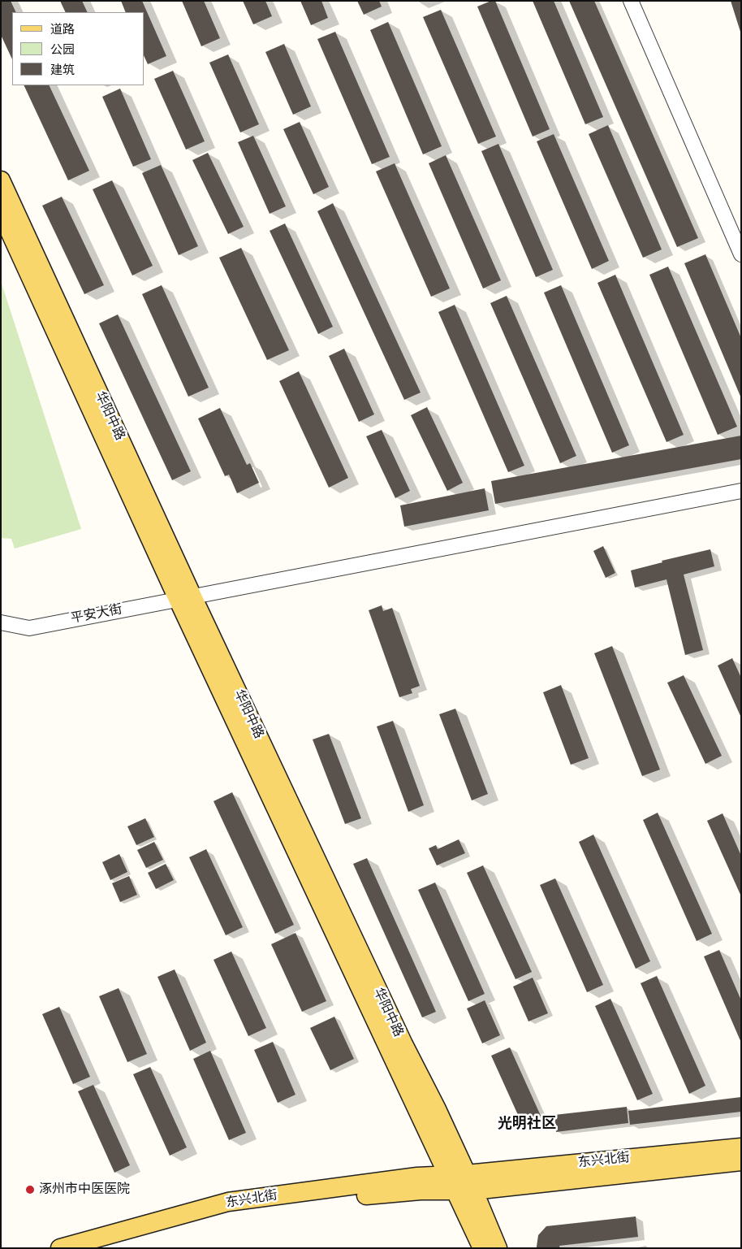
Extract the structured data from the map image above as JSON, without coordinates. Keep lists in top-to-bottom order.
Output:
{
  "streets": {
    "main road": ["华阳中路", "东兴北街"],
    "street": ["平安大街"]
  },
  "crossings": [
    ["华阳中路", "平安大街"],
    ["华阳中路", "东兴北街"]
  ],
  "districts": ["光明社区"],
  "places": ["涿州市中医医院"],
  "legend": ["道路", "公园", "建筑"]
}
